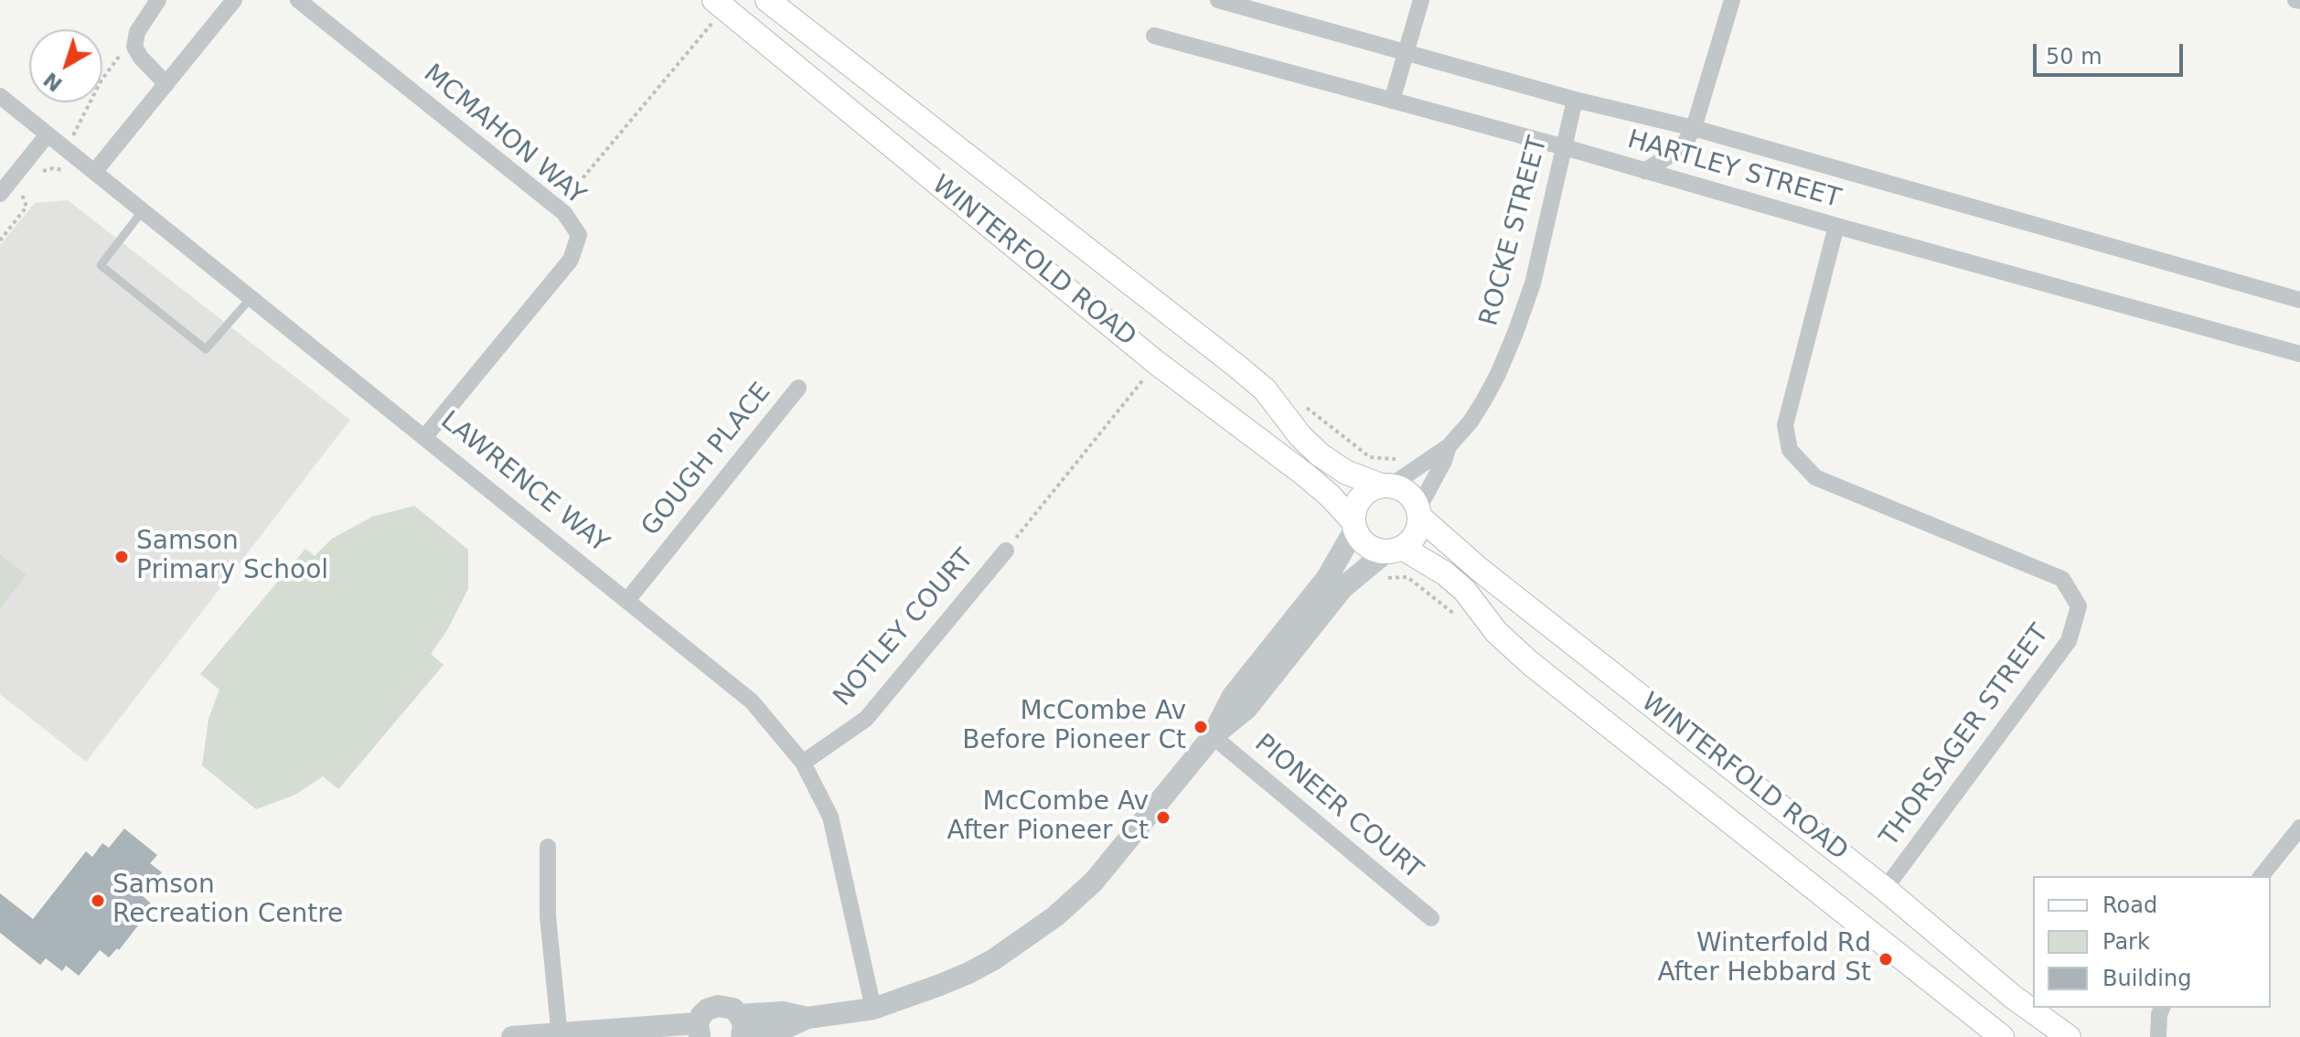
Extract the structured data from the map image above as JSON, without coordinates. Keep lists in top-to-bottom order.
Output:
{
  "streets": {
    "main road": ["WINTERFOLD ROAD"],
    "street": [
      "MCMAHON WAY",
      "HARTLEY STREET",
      "ROCKE STREET",
      "GOUGH PLACE",
      "LAWRENCE WAY",
      "NOTLEY COURT",
      "THORSAGER STREET",
      "PIONEER COURT"
    ]
  },
  "crossings": [
    ["MCMAHON WAY", "LAWRENCE WAY"],
    ["HARTLEY STREET", "ROCKE STREET"],
    ["HARTLEY STREET", "THORSAGER STREET"],
    ["ROCKE STREET", "WINTERFOLD ROAD"],
    ["WINTERFOLD ROAD", "THORSAGER STREET"],
    ["GOUGH PLACE", "LAWRENCE WAY"],
    ["LAWRENCE WAY", "NOTLEY COURT"]
  ],
  "places": [
    "Samson Primary School",
    "McCombe Av Before Pioneer Ct",
    "McCombe Av After Pioneer Ct",
    "Samson Recreation Centre",
    "Winterfold Rd After Hebbard St"
  ],
  "legend": ["Road", "Park", "Building"],
  "scale_bar": "50 m",
  "north": "bottom left"
}
